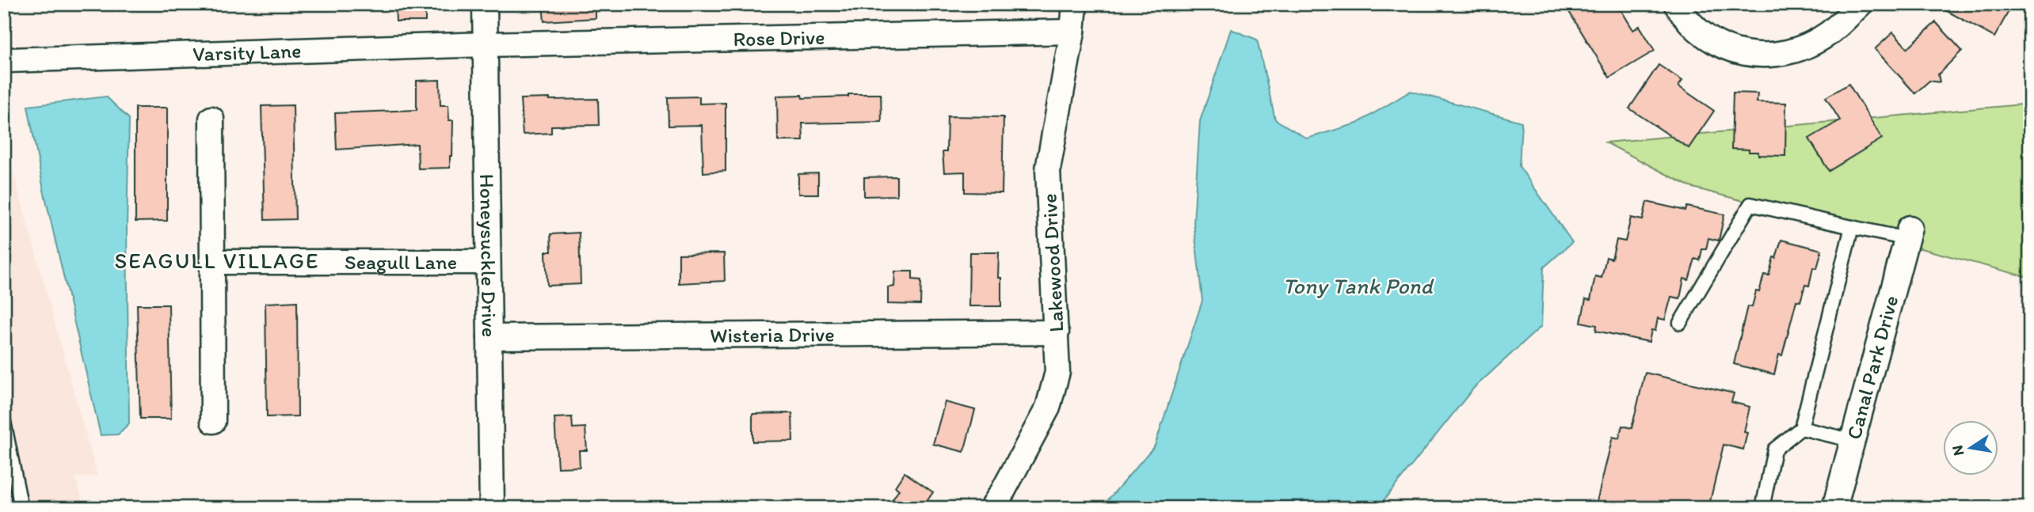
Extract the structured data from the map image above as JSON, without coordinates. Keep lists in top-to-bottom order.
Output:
{
  "streets": {
    "street": [
      "Rose Drive",
      "Varsity Lane",
      "Honeysuckle Drive",
      "Seagull Lane",
      "Lakewood Drive",
      "Wisteria Drive",
      "Canal Park Drive"
    ]
  },
  "crossings": [
    ["Rose Drive", "Varsity Lane"],
    ["Rose Drive", "Honeysuckle Drive"],
    ["Rose Drive", "Lakewood Drive"],
    ["Varsity Lane", "Honeysuckle Drive"],
    ["Honeysuckle Drive", "Seagull Lane"],
    ["Honeysuckle Drive", "Wisteria Drive"],
    ["Lakewood Drive", "Wisteria Drive"]
  ],
  "districts": ["SEAGULL VILLAGE"],
  "water": ["Tony Tank Pond"],
  "north": "left"
}
